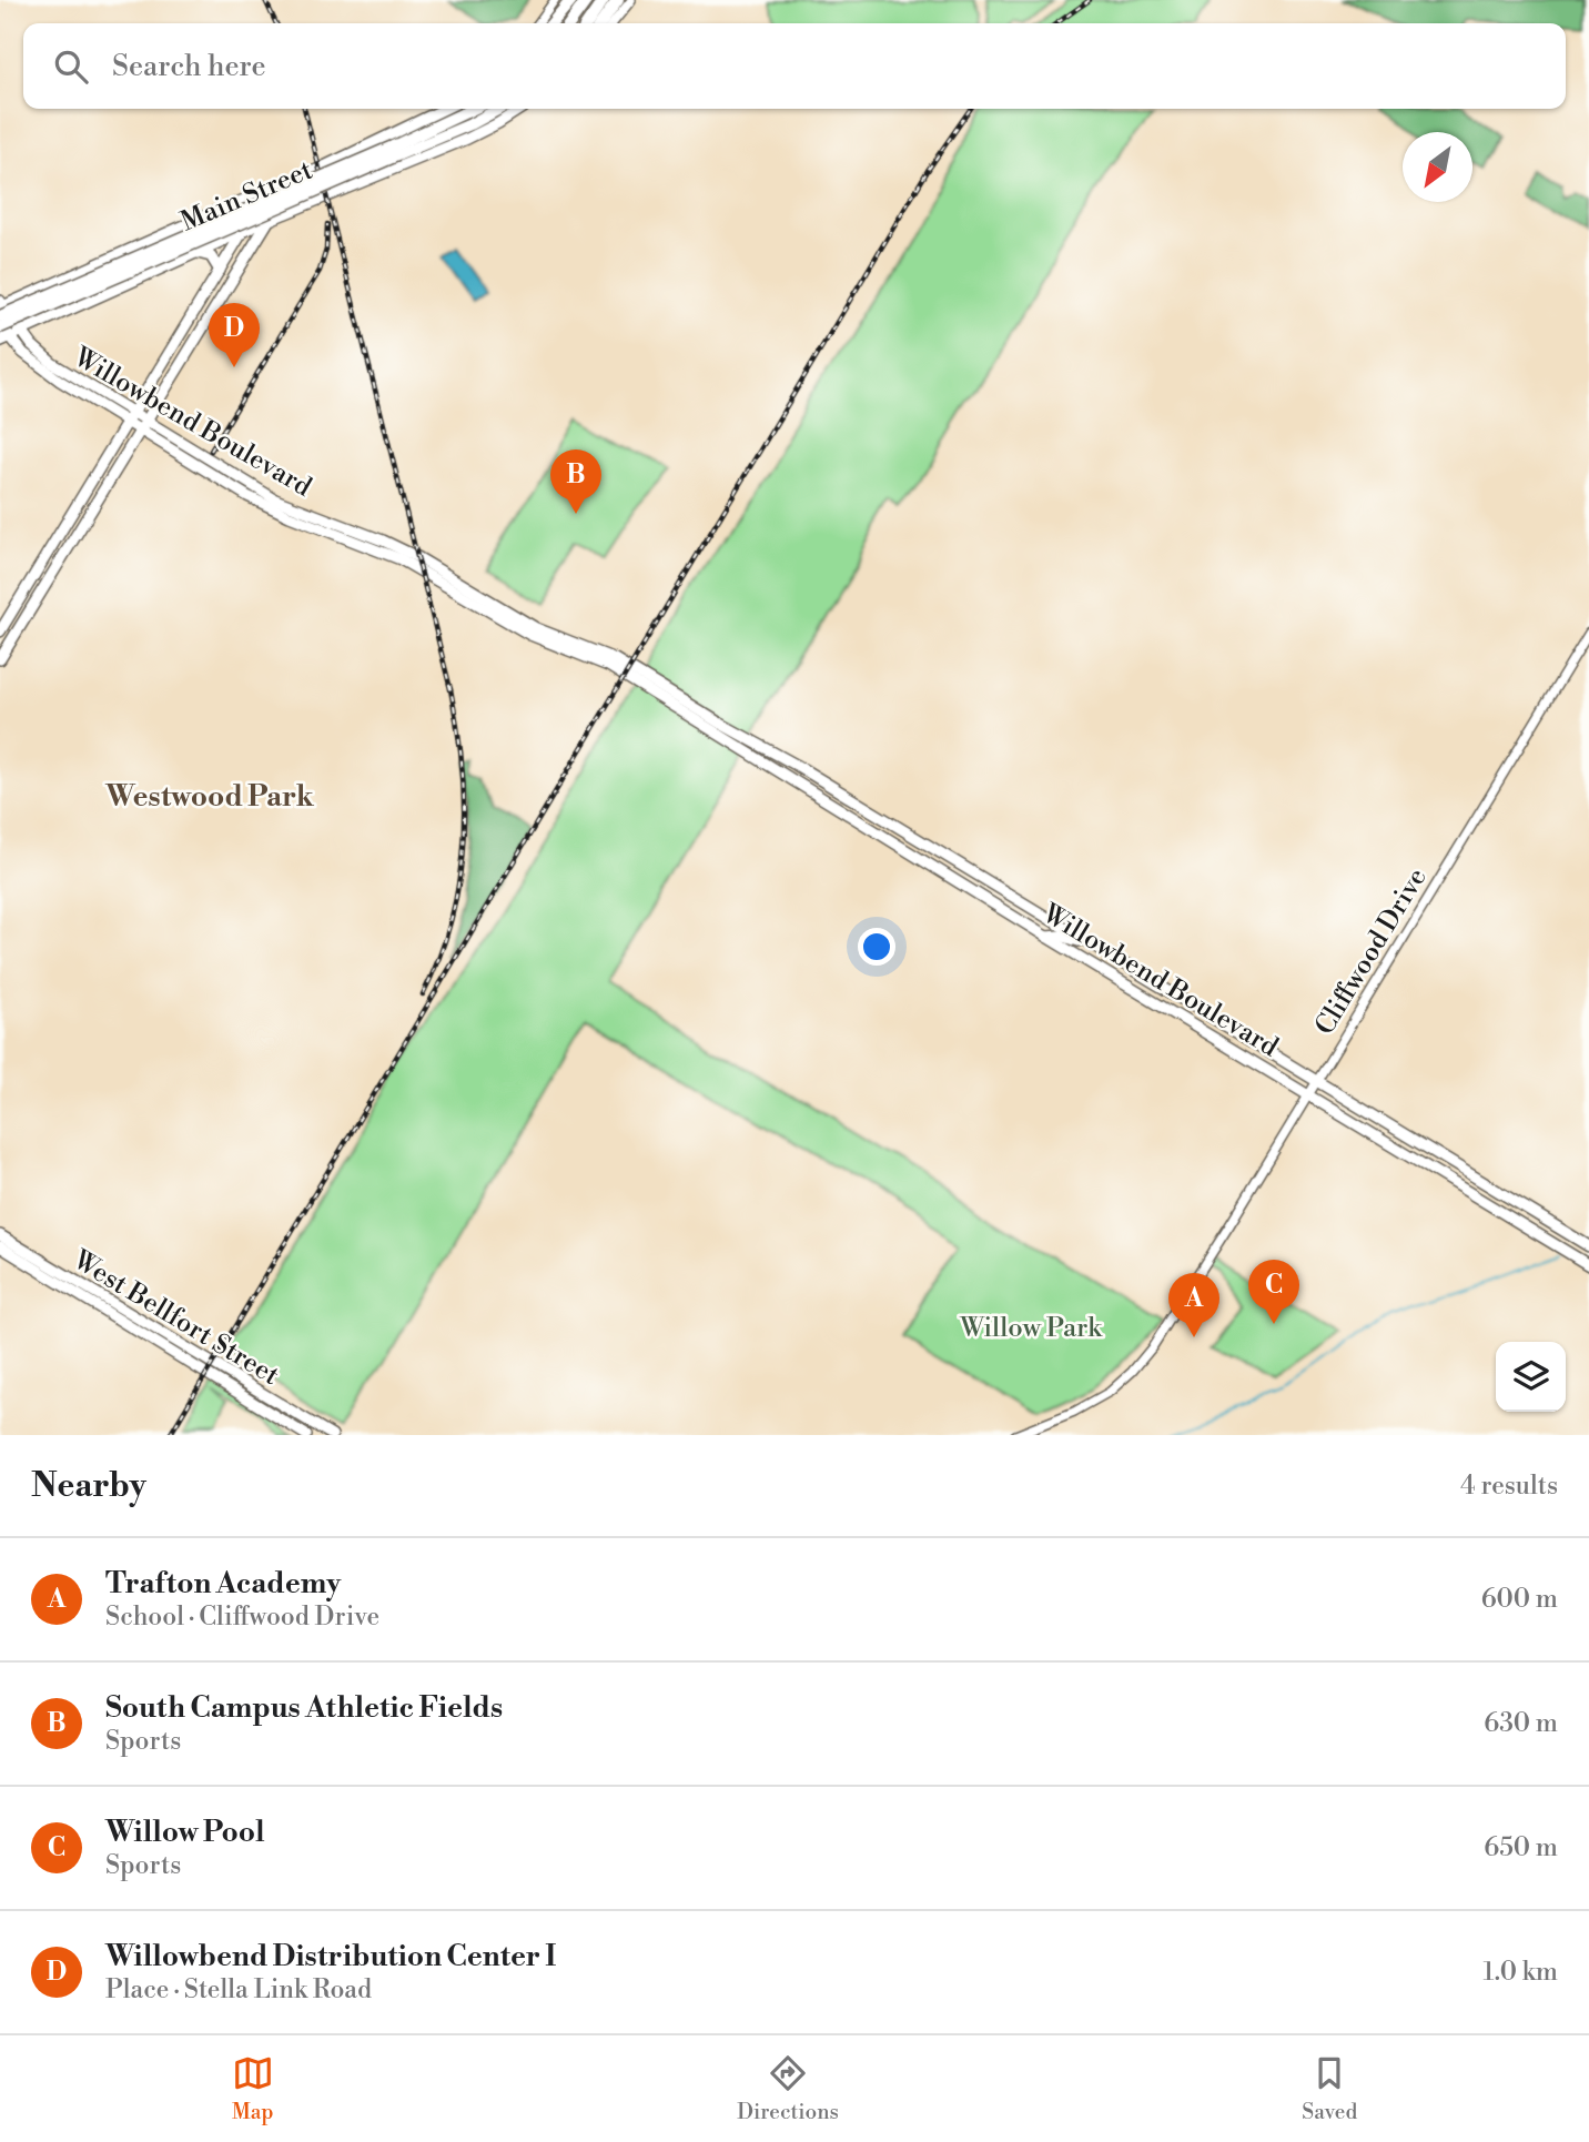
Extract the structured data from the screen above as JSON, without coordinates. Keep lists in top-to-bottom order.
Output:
{
  "streets": {
    "highway": ["Main Street"],
    "main road": ["Willowbend Boulevard", "West Bellfort Street"],
    "street": ["Cliffwood Drive"]
  },
  "crossings": [
    ["Main Street", "Willowbend Boulevard"],
    ["Willowbend Boulevard", "Cliffwood Drive"]
  ],
  "districts": ["Westwood Park"],
  "parks": ["Willow Park"],
  "north": "bottom left",
  "page": {
    "search": "Search here",
    "pins": [
      "D",
      "B",
      "C",
      "A"
    ],
    "heading": ["Nearby", "4 results"],
    "list": [
      {
        "mark": "A",
        "name": "Trafton Academy",
        "note": "School · Cliffwood Drive",
        "value": "600 m"
      },
      {
        "mark": "B",
        "name": "South Campus Athletic Fields",
        "note": "Sports",
        "value": "630 m"
      },
      {
        "mark": "C",
        "name": "Willow Pool",
        "note": "Sports",
        "value": "650 m"
      },
      {
        "mark": "D",
        "name": "Willowbend Distribution Center I",
        "note": "Place · Stella Link Road",
        "value": "1.0 km"
      }
    ],
    "nav": ["Map", "Directions", "Saved"]
  }
}
